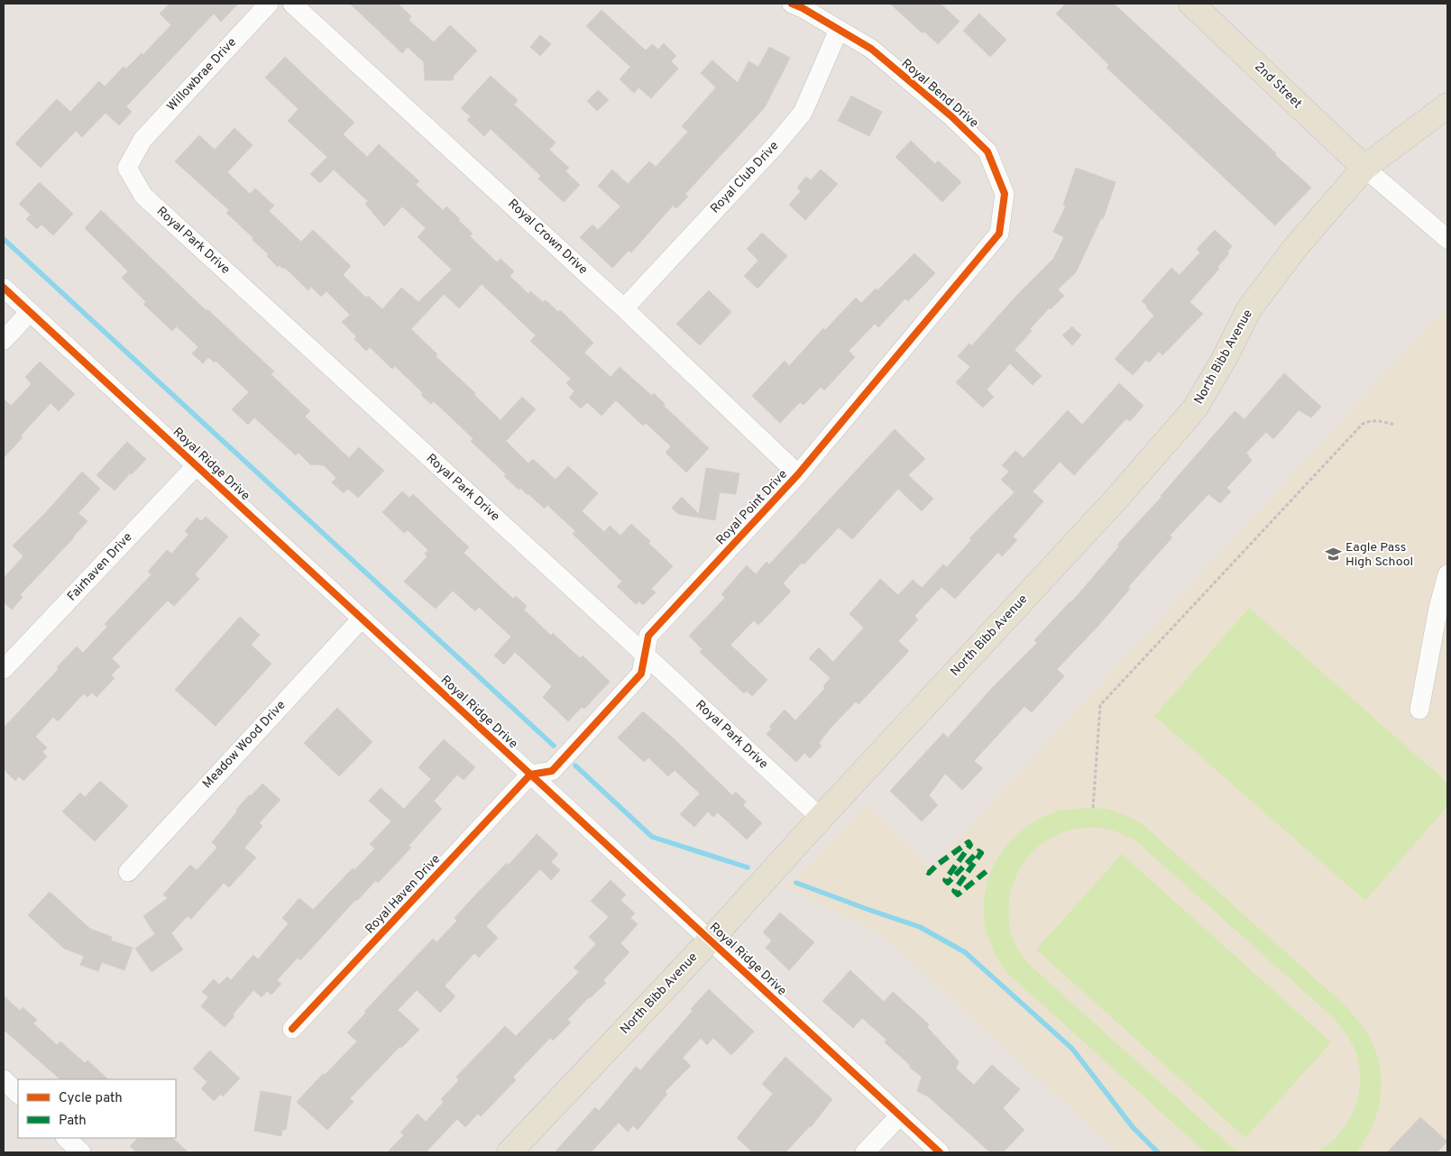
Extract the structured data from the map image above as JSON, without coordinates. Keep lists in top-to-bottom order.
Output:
{
  "streets": {
    "main road": ["2nd Street", "North Bibb Avenue"],
    "street": [
      "Willowbrae Drive",
      "Royal Bend Drive",
      "Royal Club Drive",
      "Royal Crown Drive",
      "Royal Park Drive",
      "Royal Ridge Drive",
      "Royal Point Drive",
      "Fairhaven Drive",
      "Meadow Wood Drive",
      "Royal Haven Drive"
    ]
  },
  "crossings": [
    ["Willowbrae Drive", "Royal Park Drive"],
    ["2nd Street", "North Bibb Avenue"],
    ["Royal Bend Drive", "Royal Club Drive"],
    ["Royal Bend Drive", "Royal Point Drive"],
    ["Royal Club Drive", "Royal Crown Drive"],
    ["Royal Crown Drive", "Royal Point Drive"],
    ["Royal Park Drive", "North Bibb Avenue"],
    ["Royal Park Drive", "Royal Point Drive"],
    ["North Bibb Avenue", "Royal Ridge Drive"],
    ["Royal Ridge Drive", "Royal Point Drive"],
    ["Royal Ridge Drive", "Fairhaven Drive"],
    ["Royal Ridge Drive", "Meadow Wood Drive"],
    ["Royal Ridge Drive", "Royal Haven Drive"],
    ["Royal Point Drive", "Royal Haven Drive"]
  ],
  "places": {
    "school or university": ["Eagle Pass High School"]
  },
  "legend": ["Cycle path", "Path"]
}
